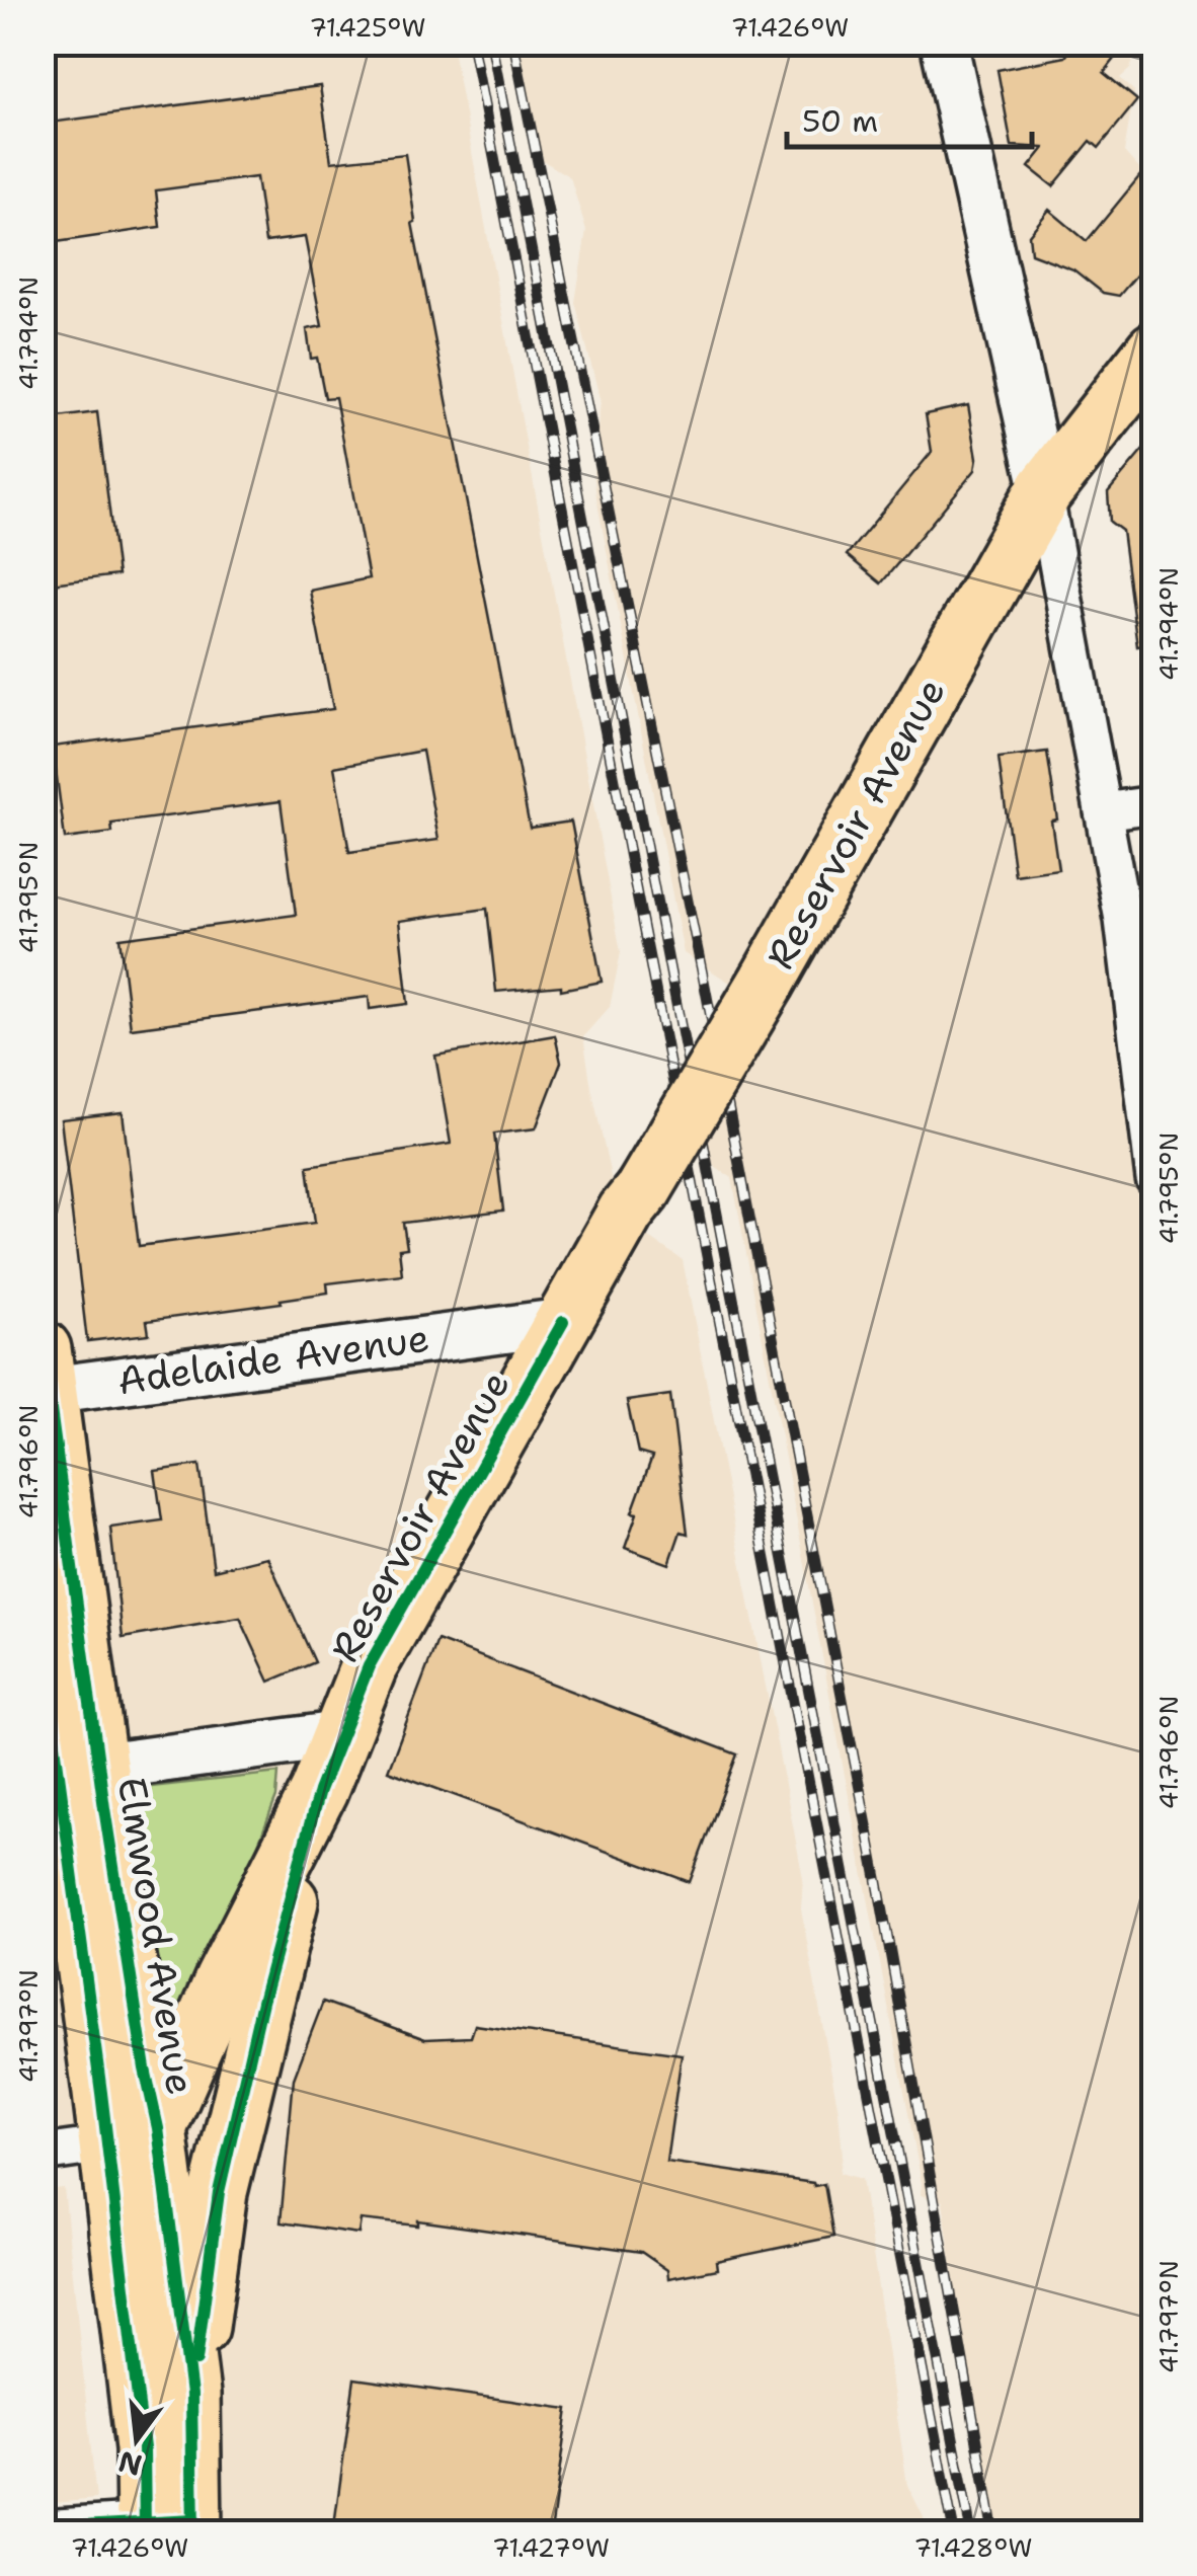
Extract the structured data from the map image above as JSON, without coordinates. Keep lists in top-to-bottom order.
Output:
{
  "streets": {
    "main road": ["Reservoir Avenue", "Elmwood Avenue"],
    "street": ["Adelaide Avenue"]
  },
  "crossings": [
    ["Reservoir Avenue", "Adelaide Avenue"],
    ["Reservoir Avenue", "Elmwood Avenue"],
    ["Adelaide Avenue", "Elmwood Avenue"]
  ],
  "scale_bar": "50 m",
  "north": "bottom",
  "coordinates": [
    "71.425°W",
    "71.426°W",
    "41.794°N",
    "41.795°N",
    "41.796°N",
    "41.797°N",
    "71.427°W",
    "71.428°W"
  ]
}
